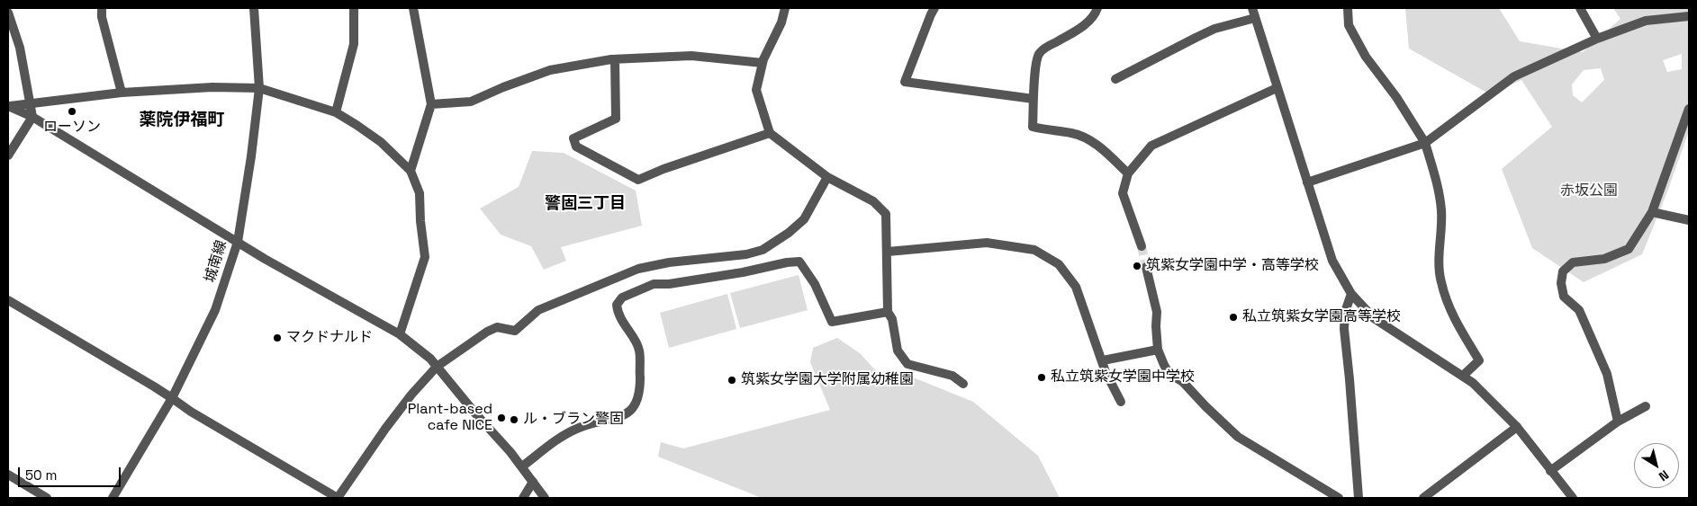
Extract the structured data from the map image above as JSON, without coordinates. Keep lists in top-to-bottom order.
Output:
{
  "streets": {
    "street": ["城南線"]
  },
  "districts": ["薬院伊福町", "警固三丁目"],
  "parks": ["赤坂公園"],
  "places": [
    "ローソン",
    "筑紫女学園中学・高等学校",
    "私立筑紫女学園高等学校",
    "マクドナルド",
    "私立筑紫女学園中学校",
    "筑紫女学園大学附属幼稚園",
    "Plant-based cafe NICE",
    "ル・ブラン警固"
  ],
  "scale_bar": "50 m",
  "north": "bottom right"
}
